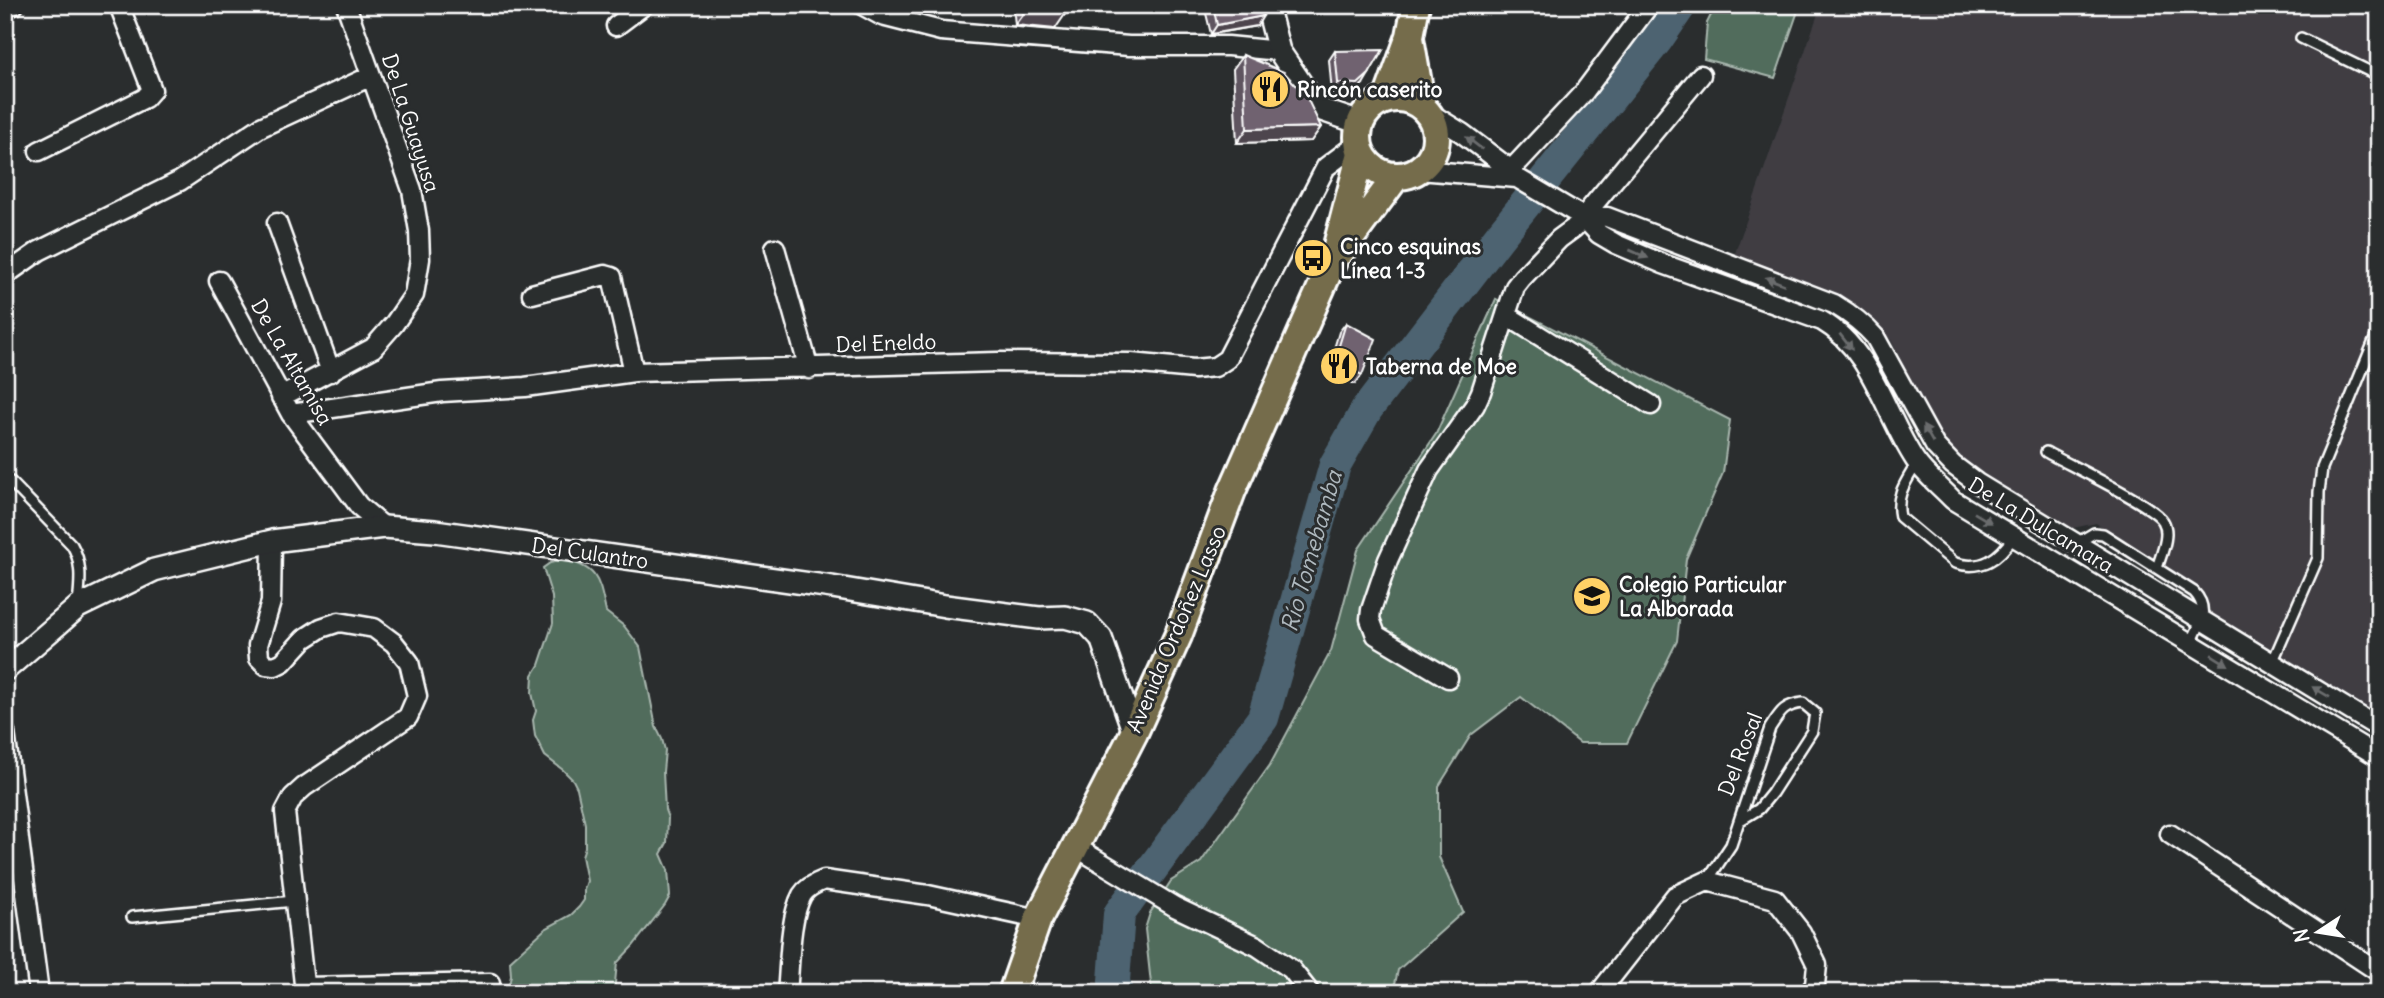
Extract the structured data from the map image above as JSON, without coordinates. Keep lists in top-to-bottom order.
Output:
{
  "streets": {
    "main road": ["Avenida Ordoñez Lasso"],
    "street": [
      "De La Guayusa",
      "Del Eneldo",
      "De La Altamisa",
      "De La Dulcamara",
      "Del Culantro"
    ],
    "lane": ["Del Rosal"]
  },
  "crossings": [
    ["De La Guayusa", "De La Altamisa"],
    ["Del Eneldo", "De La Altamisa"],
    ["Del Eneldo", "De La Dulcamara"],
    ["Del Eneldo", "Avenida Ordoñez Lasso"],
    ["De La Altamisa", "Del Culantro"],
    ["De La Dulcamara", "Avenida Ordoñez Lasso"],
    ["Del Culantro", "Avenida Ordoñez Lasso"]
  ],
  "water": ["Río Tomebamba"],
  "places": {
    "restaurant": ["Rincón caserito", "Taberna de Moe"],
    "bus stop": ["Cinco esquinas Línea 1-3"],
    "school or university": ["Colegio Particular La Alborada"]
  },
  "north": "left"
}
